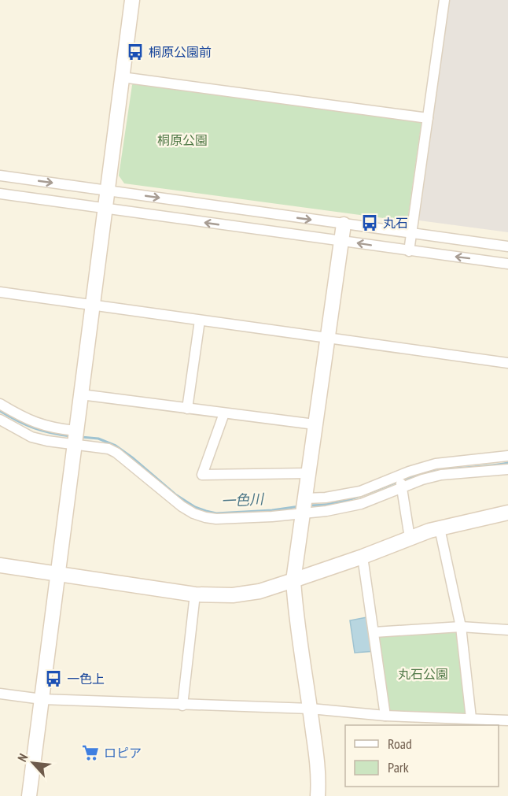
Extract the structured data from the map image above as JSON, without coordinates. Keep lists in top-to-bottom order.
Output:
{
  "water": ["一色川"],
  "parks": ["桐原公園", "丸石公園"],
  "places": {
    "bus stop": ["桐原公園前", "丸石", "一色上"],
    "supermarket": ["ロピア"]
  },
  "legend": ["Road", "Park"],
  "north": "top left"
}
